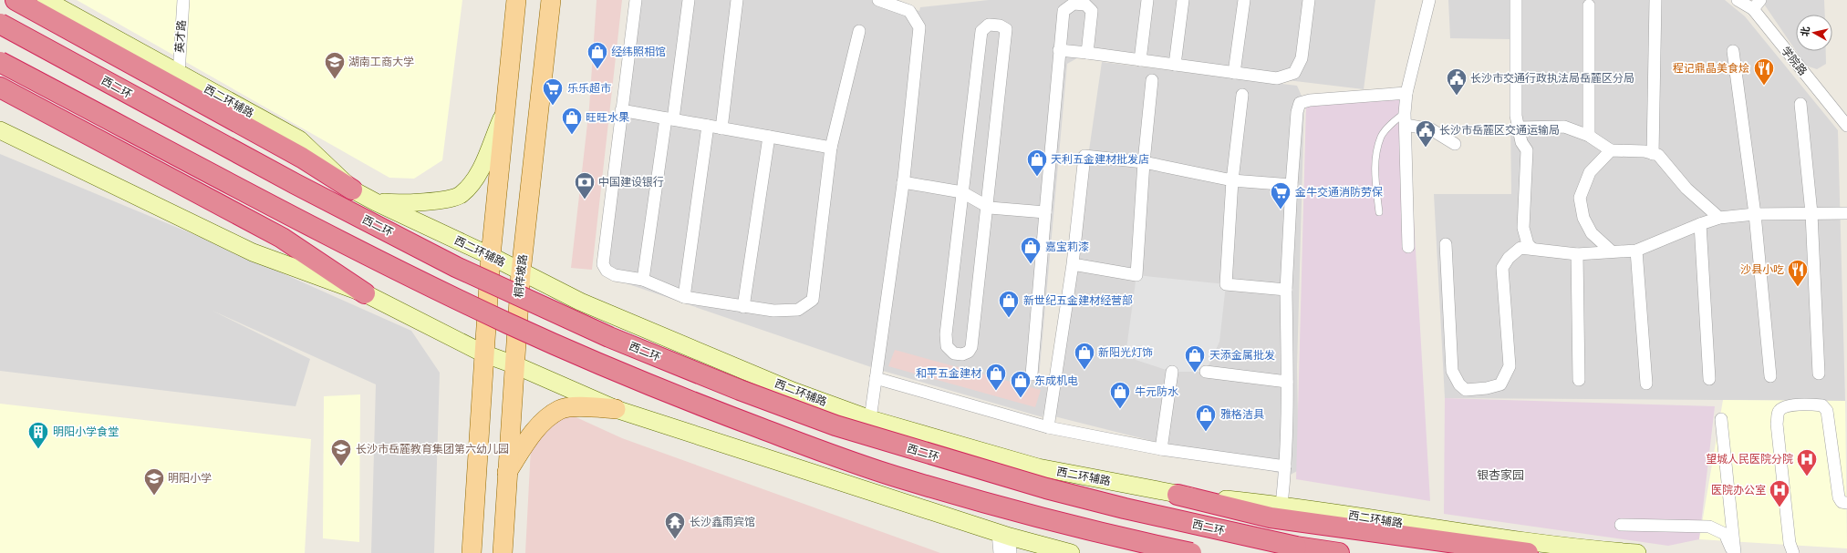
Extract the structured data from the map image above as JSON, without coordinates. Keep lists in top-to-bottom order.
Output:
{
  "streets": {
    "highway": ["西二环"],
    "main road": ["桐梓坡路"],
    "street": ["英才路", "学院路", "西二环辅路"]
  },
  "crossings": [
    ["英才路", "西二环辅路"],
    ["西二环辅路", "桐梓坡路"]
  ],
  "districts": ["银杏家园"],
  "places": {
    "shop": [
      "经纬照相馆",
      "旺旺水果",
      "天利五金建材批发店",
      "嘉宝莉漆",
      "新世纪五金建材经营部",
      "新阳光灯饰",
      "天添金属批发",
      "和平五金建材",
      "东成机电",
      "牛元防水",
      "雅格洁具"
    ],
    "school or university": ["湖南工商大学", "长沙市岳麓教育集团第六幼儿园", "明阳小学"],
    "restaurant": ["程记鼎晶美食烩", "沙县小吃"],
    "public building": ["长沙市交通行政执法局岳麓区分局", "长沙市岳麓区交通运输局"],
    "supermarket": ["乐乐超市", "金牛交通消防劳保"],
    "bank": ["中国建设银行"],
    "building": ["明阳小学食堂"],
    "hospital": ["望城人民医院分院", "医院办公室"],
    "temple": ["长沙鑫雨宾馆"]
  },
  "north": "left"
}
